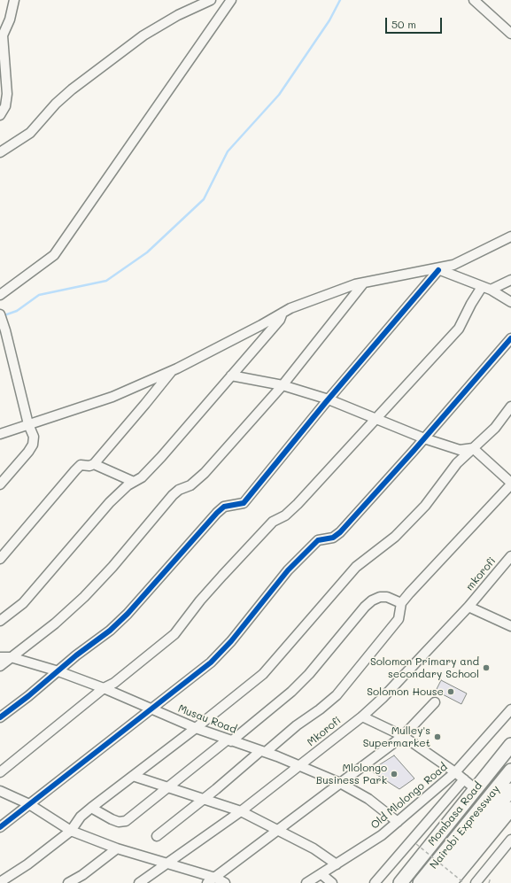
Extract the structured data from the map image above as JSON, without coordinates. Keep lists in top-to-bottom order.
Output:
{
  "streets": {
    "highway": ["Mombasa Road", "Nairobi Expressway"],
    "street": [
      "mkorofi",
      "Musau Road",
      "Mkorofi",
      "Old Mlolongo Road"
    ]
  },
  "crossings": [
    ["mkorofi", "Mkorofi"],
    ["Musau Road", "Mkorofi"],
    ["Musau Road", "Old Mlolongo Road"]
  ],
  "places": [
    "Solomon Primary and secondary School",
    "Solomon House",
    "Mulley's Supermarket",
    "Mlolongo Business Park"
  ],
  "scale_bar": "50 m"
}
